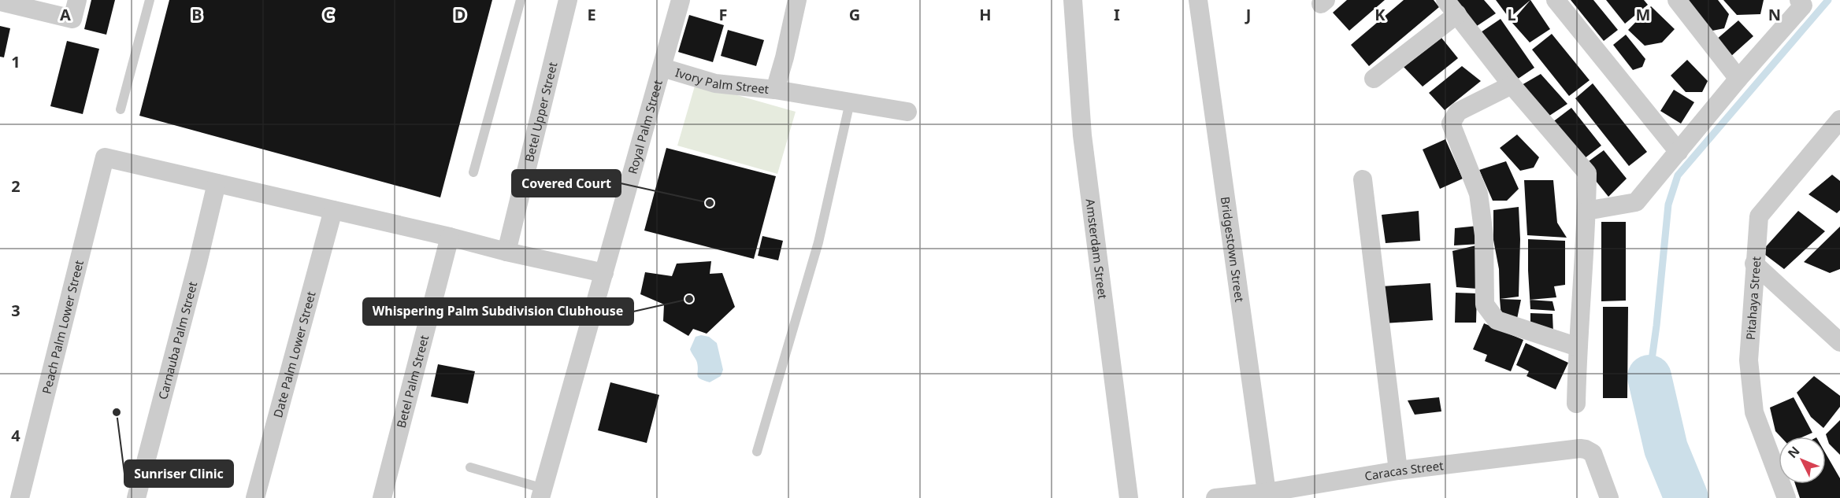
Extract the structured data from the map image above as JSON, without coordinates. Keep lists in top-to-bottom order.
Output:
{
  "streets": {
    "street": [
      "Ivory Palm Street",
      "Betel Upper Street",
      "Royal Palm Street",
      "Bridgestown Street",
      "Amsterdam Street",
      "Pitahaya Street",
      "Peach Palm Lower Street",
      "Carnauba Palm Street",
      "Date Palm Lower Street",
      "Betel Palm Street",
      "Caracas Street"
    ]
  },
  "crossings": [
    ["Ivory Palm Street", "Royal Palm Street"],
    ["Bridgestown Street", "Caracas Street"],
    ["Peach Palm Lower Street", "Carnauba Palm Street"]
  ],
  "places": ["Covered Court", "Whispering Palm Subdivision Clubhouse", "Sunriser Clinic"],
  "north": "top left",
  "grid": {
    "columns": [
      "A",
      "B",
      "C",
      "D",
      "E",
      "F",
      "G",
      "H",
      "I",
      "J",
      "K",
      "L",
      "M",
      "N"
    ],
    "rows": [
      "1",
      "2",
      "3",
      "4"
    ]
  }
}
